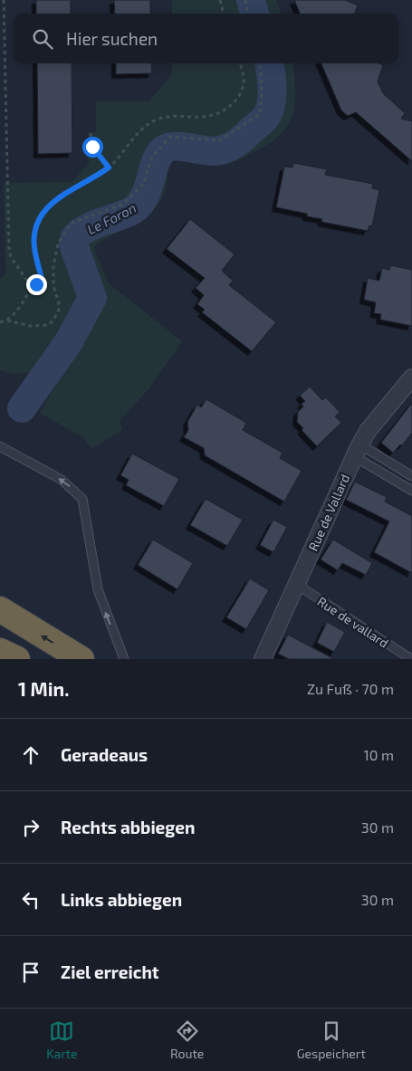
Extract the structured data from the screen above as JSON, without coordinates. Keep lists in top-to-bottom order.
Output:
{
  "streets": {
    "street": ["Rue de Vallard"],
    "lane": ["Rue de vallard"]
  },
  "crossings": [
    ["Rue de Vallard", "Rue de vallard"]
  ],
  "water": ["Le Foron"],
  "page": {
    "search": "Hier suchen",
    "heading": ["1 Min.", "Zu Fuß · 70 m"],
    "list": [
      ["Geradeaus", "10 m"],
      ["Rechts abbiegen", "30 m"],
      ["Links abbiegen", "30 m"],
      "Ziel erreicht"
    ],
    "nav": ["Karte", "Route", "Gespeichert"]
  }
}
